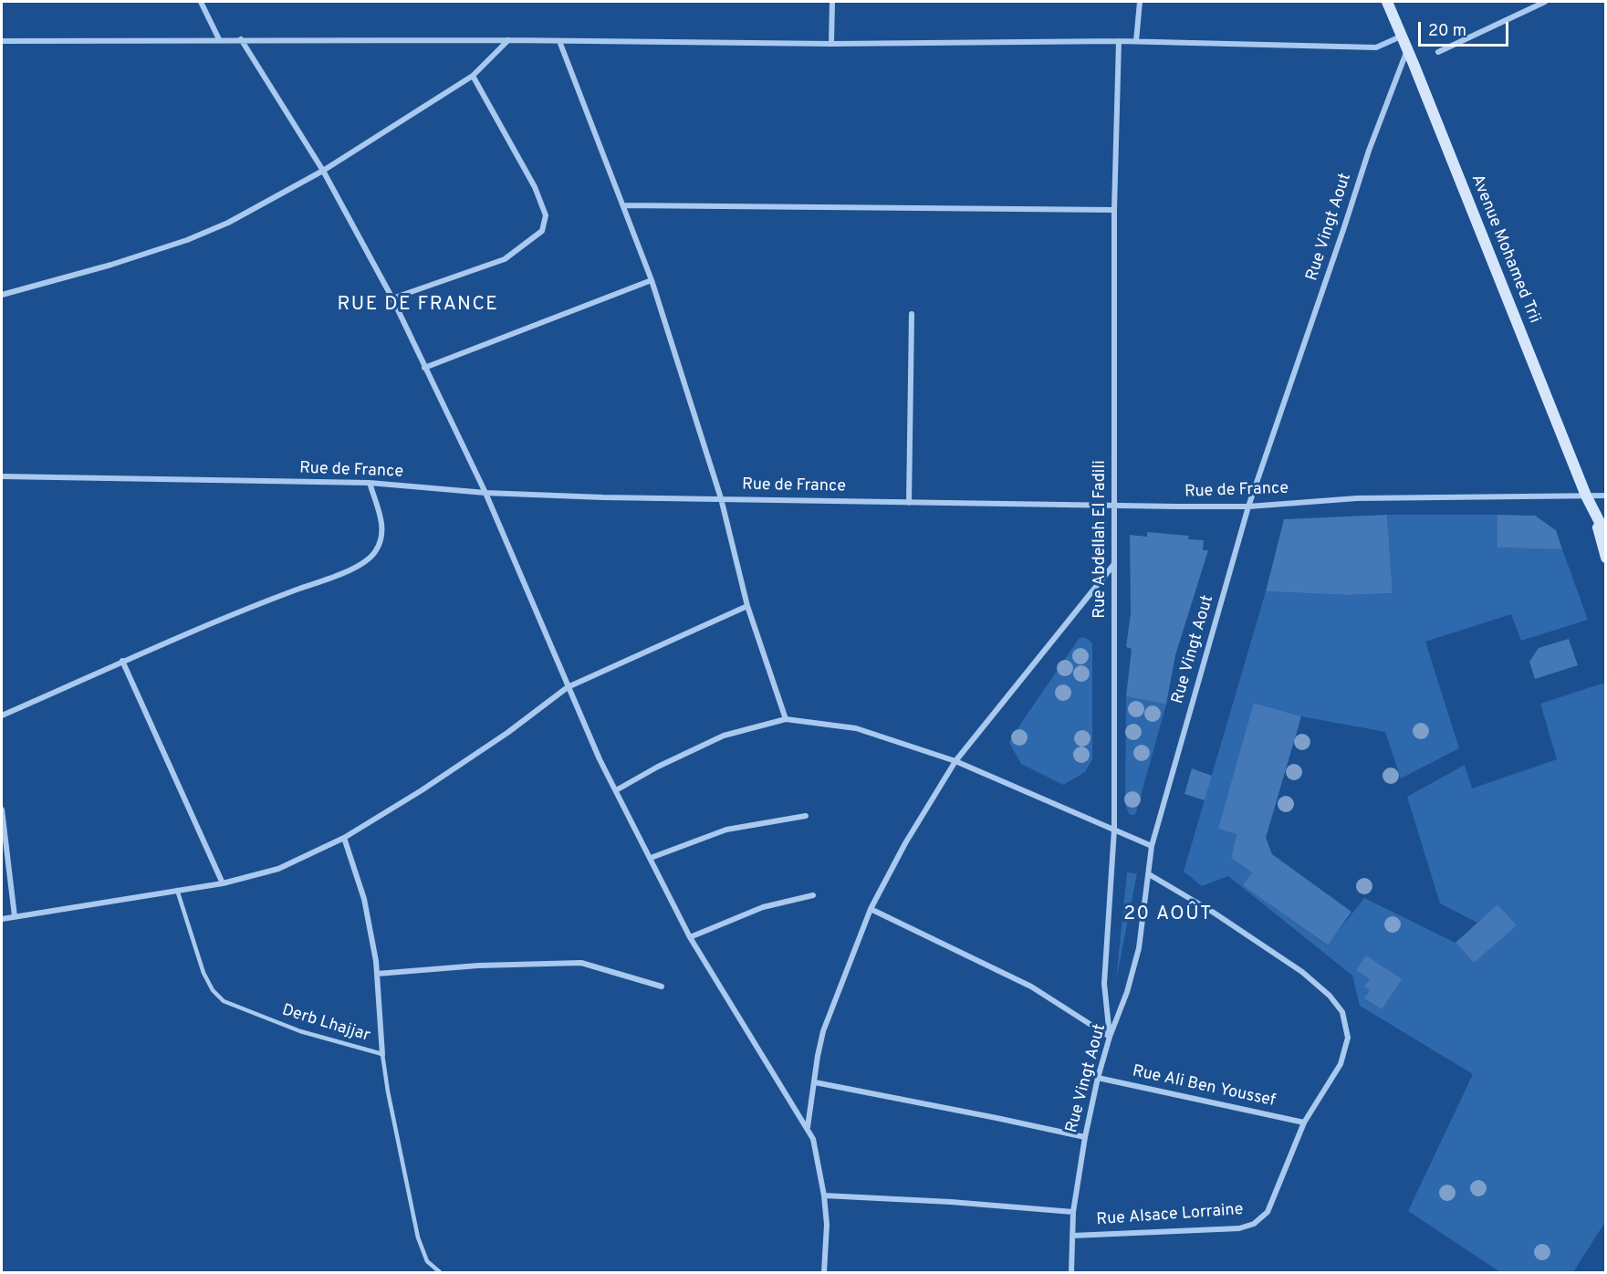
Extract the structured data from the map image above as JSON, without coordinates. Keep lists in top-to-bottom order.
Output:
{
  "streets": {
    "street": [
      "Rue Vingt Aout",
      "Avenue Mohamed Trii",
      "Rue de France",
      "Rue Abdellah El Fadili",
      "Rue Ali Ben Youssef",
      "Rue Alsace Lorraine"
    ],
    "lane": ["Derb Lhajjar"]
  },
  "crossings": [
    ["Rue Vingt Aout", "Avenue Mohamed Trii"],
    ["Rue Vingt Aout", "Rue de France"],
    ["Rue Vingt Aout", "Rue Abdellah El Fadili"],
    ["Rue Vingt Aout", "Rue Ali Ben Youssef"],
    ["Rue Vingt Aout", "Rue Alsace Lorraine"],
    ["Avenue Mohamed Trii", "Rue de France"],
    ["Rue de France", "Rue Abdellah El Fadili"],
    ["Rue Ali Ben Youssef", "Rue Alsace Lorraine"]
  ],
  "districts": ["RUE DE FRANCE", "20 AOÛT"],
  "scale_bar": "20 m"
}
